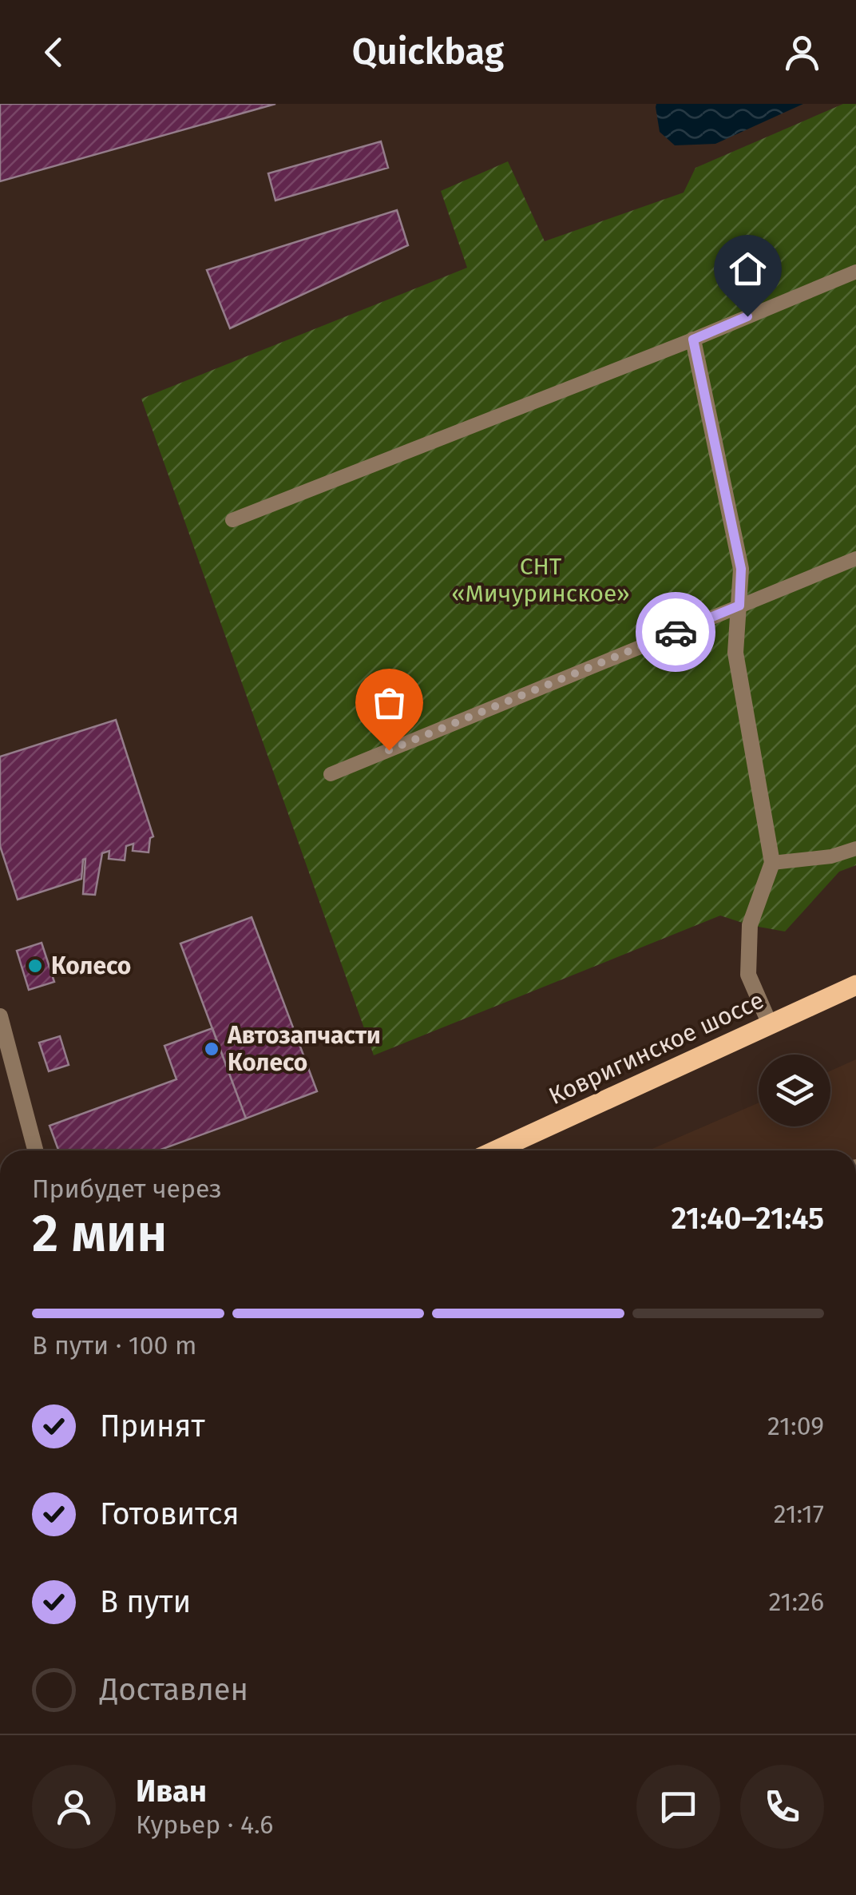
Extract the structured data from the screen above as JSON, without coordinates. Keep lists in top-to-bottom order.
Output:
{
  "streets": {
    "main road": ["Ковригинское шоссе"]
  },
  "parks": ["СНТ «Мичуринское»"],
  "places": ["Колесо", "Автозапчасти Колесо"],
  "page": {
    "header": "Quickbag",
    "heading": ["2 мин", "Прибудет через", "21:40–21:45"],
    "panel": ["Иван", "Курьер · 4.6"],
    "bar": "В пути · 100 m",
    "list": [
      ["Принят", "21:09"],
      ["Готовится", "21:17"],
      ["В пути", "21:26"],
      "Доставлен"
    ]
  }
}
